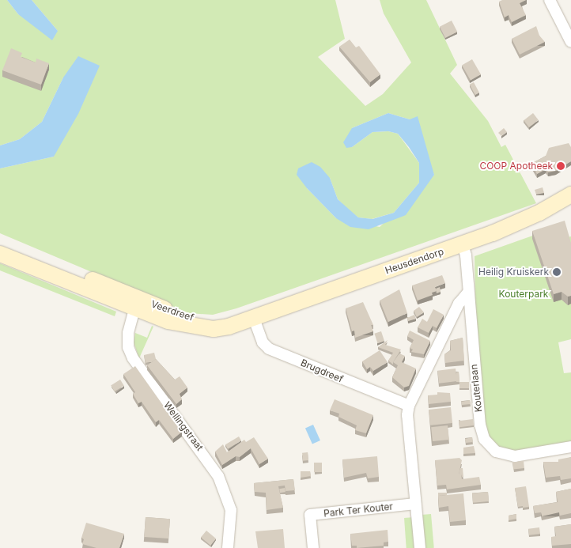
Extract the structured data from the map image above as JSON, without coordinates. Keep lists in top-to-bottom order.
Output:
{
  "streets": {
    "main road": ["Heusdendorp", "Veerdreef"],
    "street": [
      "Brugdreef",
      "Kouterlaan",
      "Wellingstraat",
      "Park Ter Kouter"
    ]
  },
  "crossings": [
    ["Heusdendorp", "Veerdreef"],
    ["Heusdendorp", "Brugdreef"],
    ["Heusdendorp", "Kouterlaan"],
    ["Veerdreef", "Brugdreef"],
    ["Veerdreef", "Wellingstraat"]
  ],
  "parks": ["Kouterpark"],
  "places": ["COOP Apotheek", "Heilig Kruiskerk"]
}
